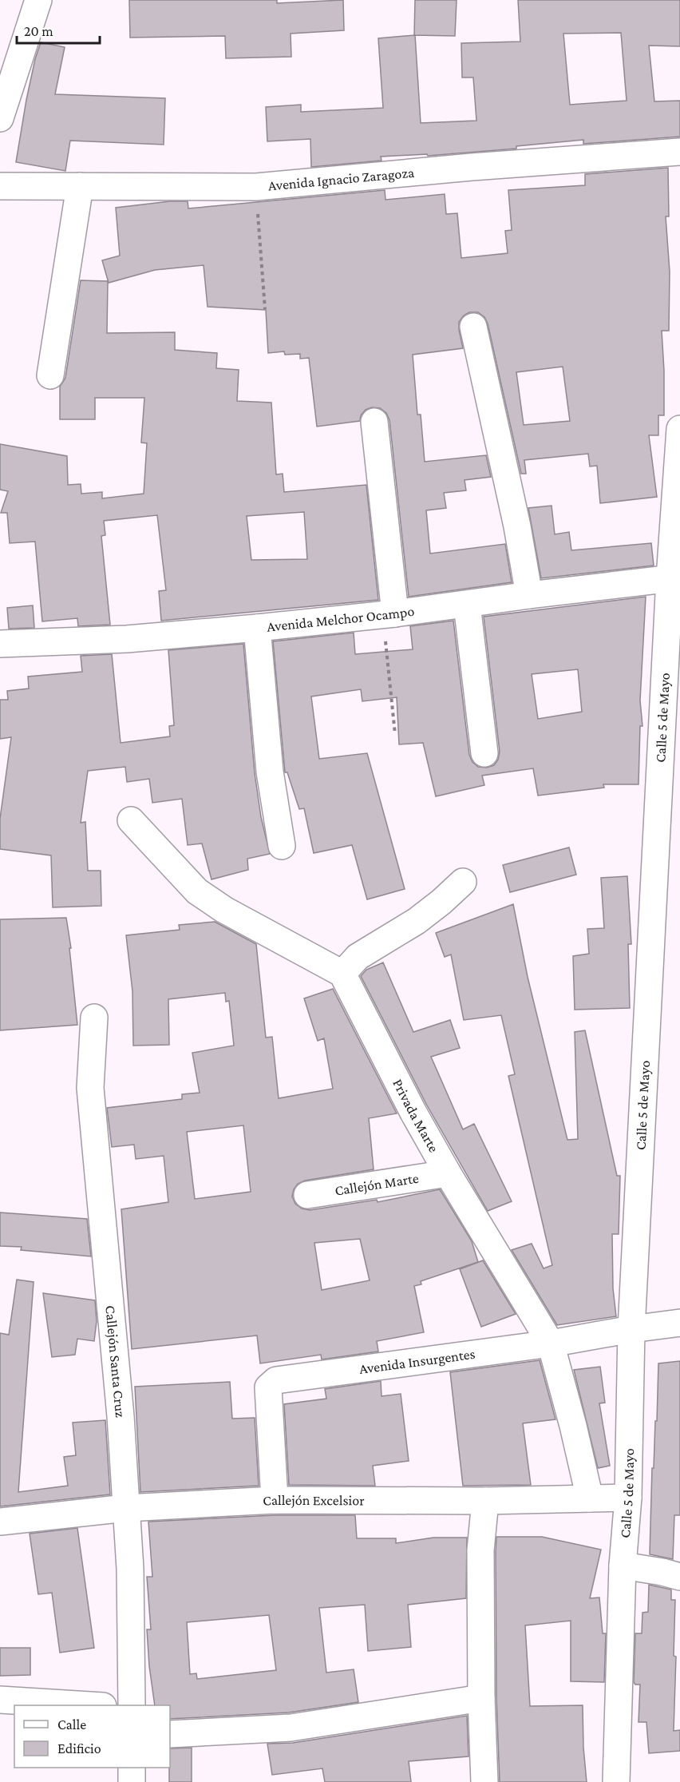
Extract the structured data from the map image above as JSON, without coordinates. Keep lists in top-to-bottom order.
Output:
{
  "streets": {
    "street": [
      "Avenida Ignacio Zaragoza",
      "Avenida Melchor Ocampo",
      "Calle 5 de Mayo",
      "Privada Marte",
      "Callejón Marte",
      "Callejón Santa Cruz",
      "Avenida Insurgentes",
      "Callejón Excelsior"
    ]
  },
  "crossings": [
    ["Avenida Melchor Ocampo", "Calle 5 de Mayo"],
    ["Calle 5 de Mayo", "Avenida Insurgentes"],
    ["Calle 5 de Mayo", "Callejón Excelsior"],
    ["Privada Marte", "Callejón Marte"],
    ["Privada Marte", "Avenida Insurgentes"],
    ["Privada Marte", "Callejón Excelsior"],
    ["Callejón Santa Cruz", "Callejón Excelsior"],
    ["Avenida Insurgentes", "Callejón Excelsior"]
  ],
  "legend": ["Calle", "Edificio"],
  "scale_bar": "20 m"
}
